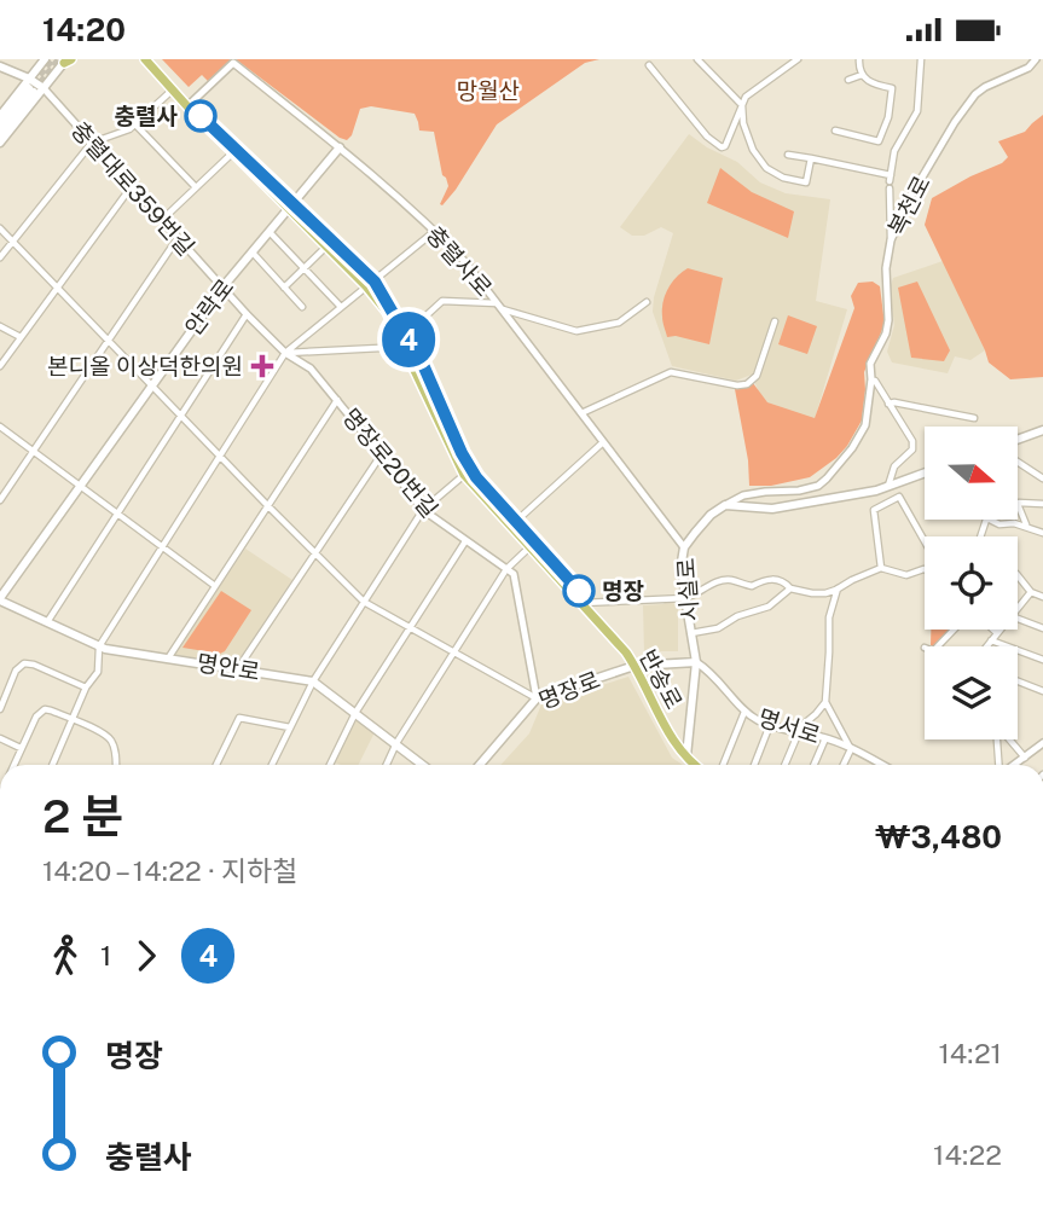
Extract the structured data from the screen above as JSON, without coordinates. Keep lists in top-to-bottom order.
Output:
{
  "streets": {
    "main road": [
      "안락로",
      "시실로",
      "명안로",
      "반송로",
      "명장로"
    ],
    "street": [
      "충렬대로359번길",
      "복천로",
      "충렬사로",
      "명장로20번길",
      "명서로"
    ]
  },
  "crossings": [
    ["충렬대로359번길", "안락로"],
    ["충렬대로359번길", "명장로20번길"],
    ["복천로", "시실로"],
    ["충렬사로", "안락로"],
    ["충렬사로", "시실로"],
    ["충렬사로", "반송로"],
    ["안락로", "명장로20번길"],
    ["안락로", "명안로"],
    ["안락로", "반송로"],
    ["시실로", "반송로"],
    ["시실로", "명장로"],
    ["시실로", "명서로"],
    ["반송로", "명장로"],
    ["명장로", "명서로"]
  ],
  "parks": ["망월산"],
  "places": {
    "other": ["충렬사", "명장"],
    "health": ["본디올 이상덕한의원"]
  },
  "lines": ["metro line 4"],
  "north": "right",
  "page": {
    "status": "14:20",
    "on_map": "4",
    "heading": ["2 분", "14:20 – 14:22 · 지하철", "₩3,480"],
    "legs": ["1", "4"],
    "list": [
      {
        "name": "명장",
        "value": "14:21"
      },
      {
        "name": "충렬사",
        "value": "14:22"
      }
    ]
  }
}
